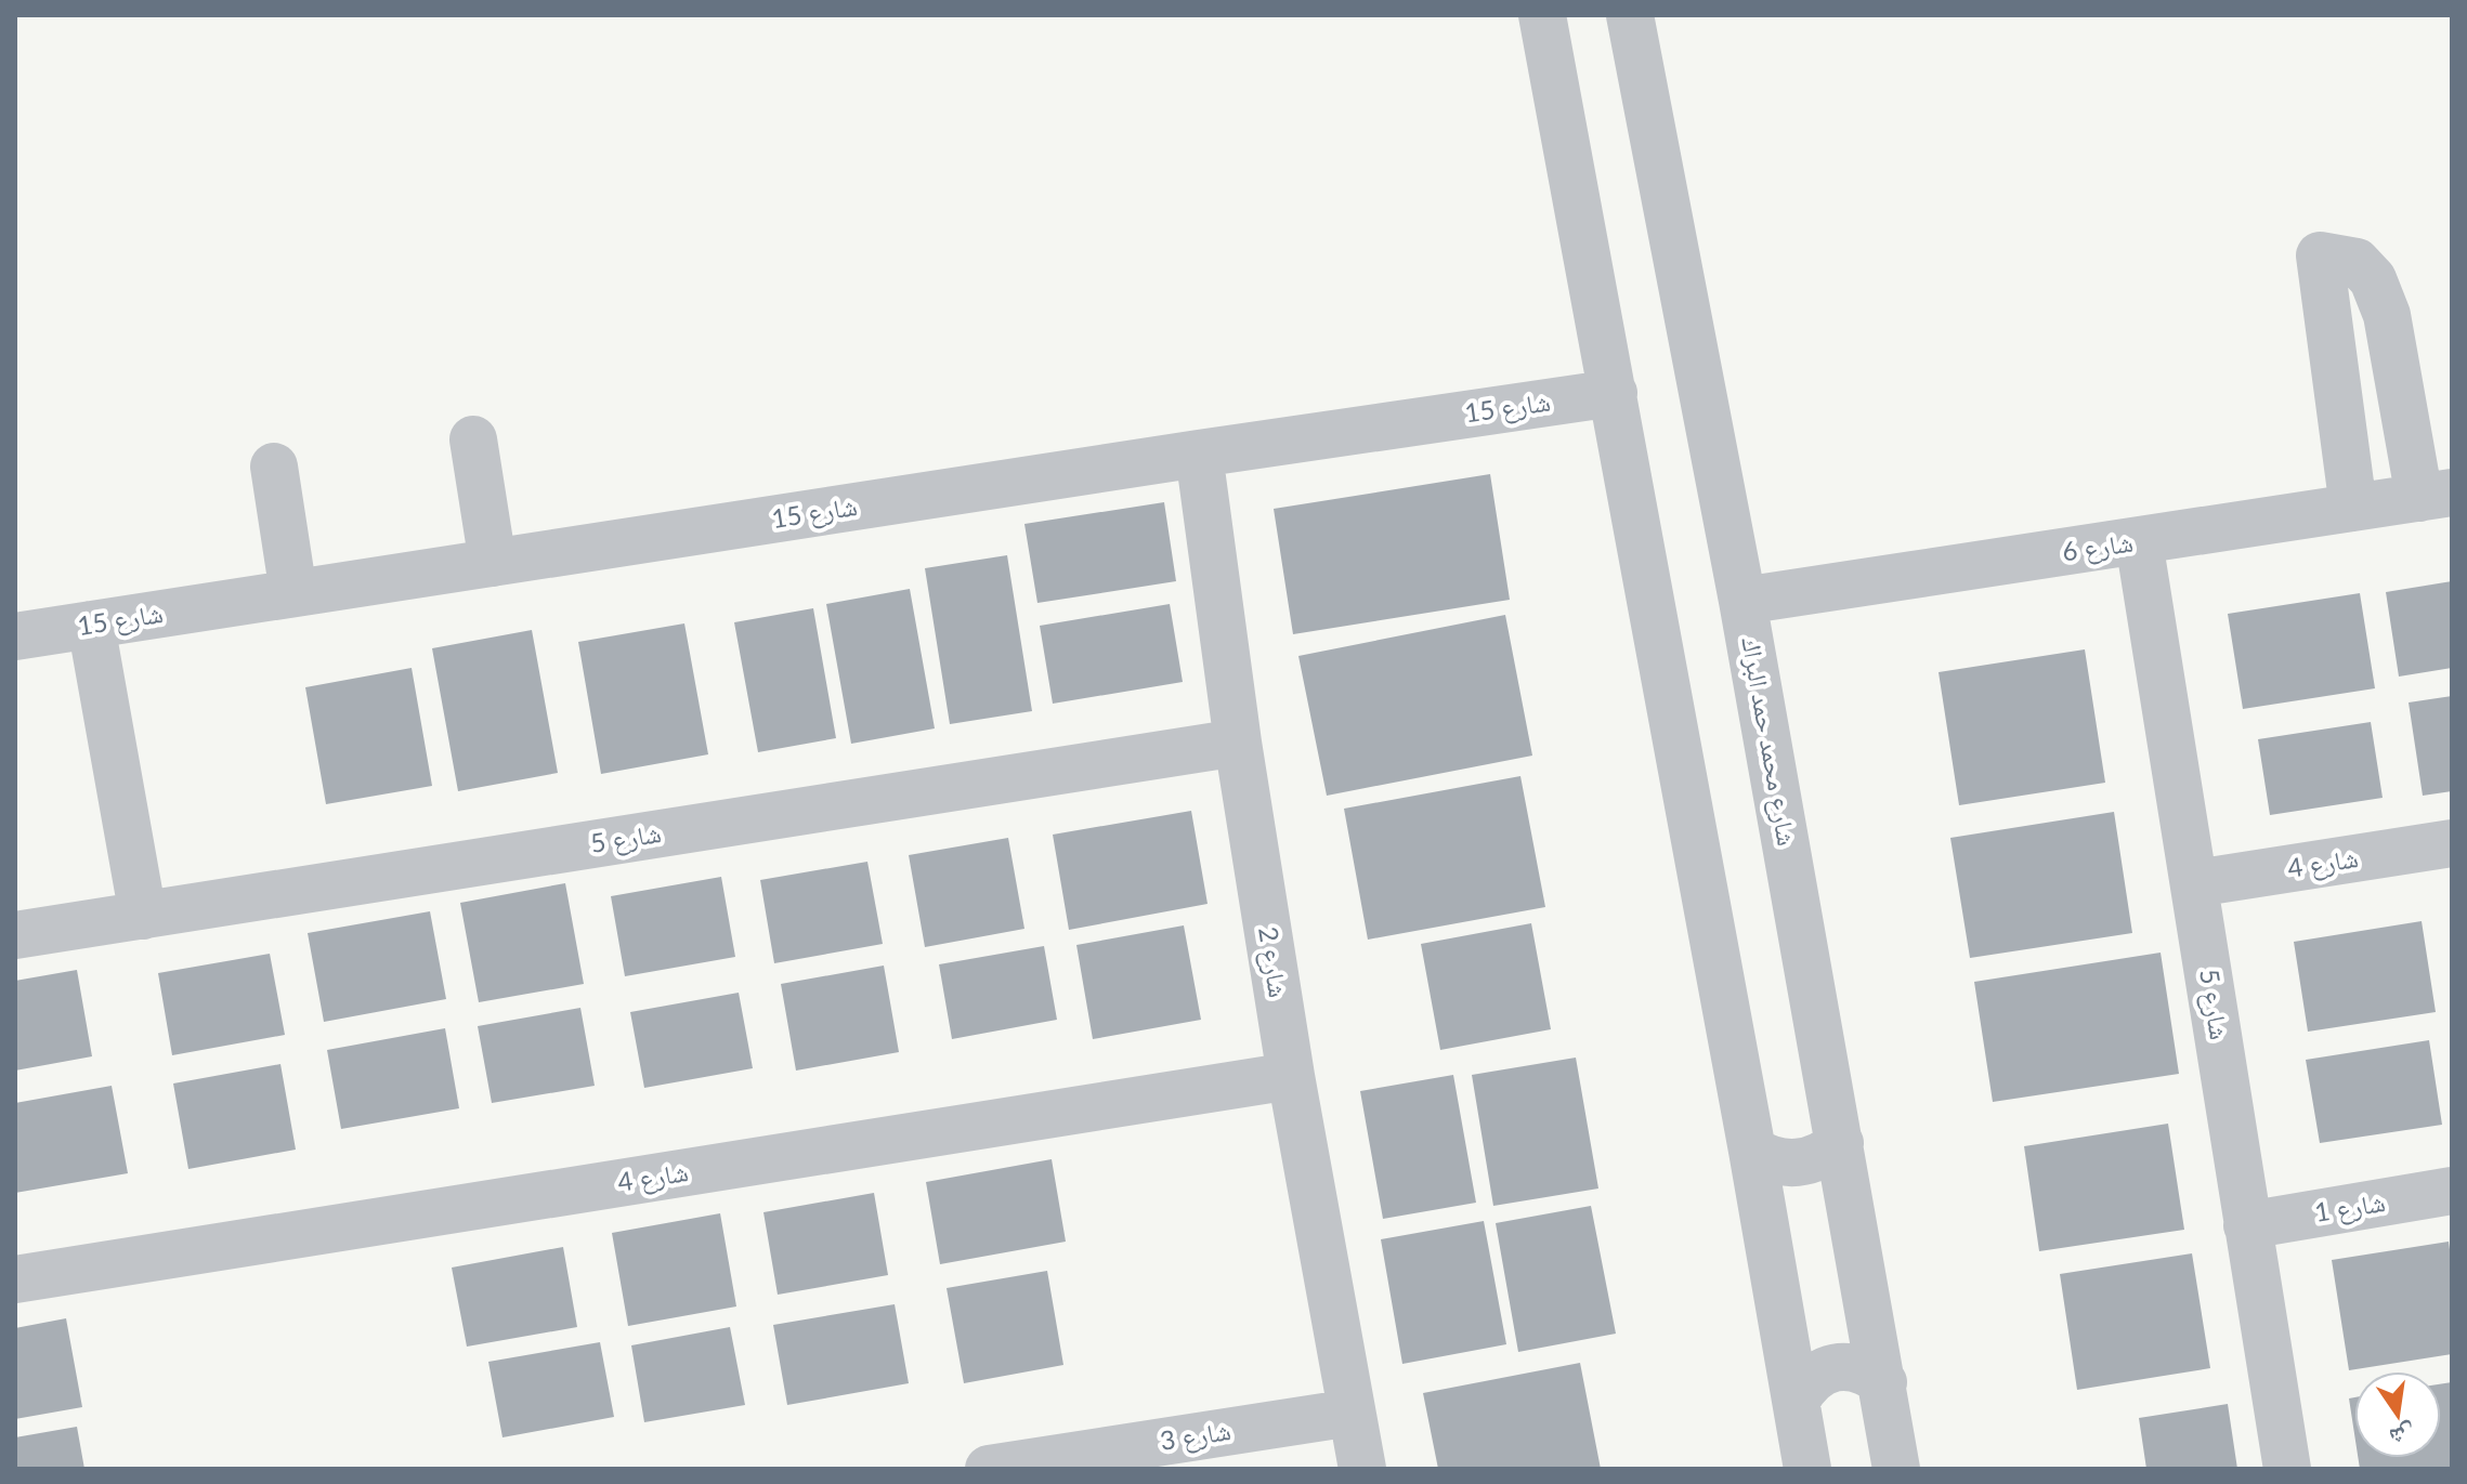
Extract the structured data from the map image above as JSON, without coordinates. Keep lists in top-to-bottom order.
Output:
{
  "streets": {
    "street": [
      "شارع 15",
      "شارع 6",
      "شارع محمد حمد البراك",
      "شارع 5",
      "شارع 4",
      "شارع 2",
      "شارع 1",
      "شارع 3"
    ]
  },
  "crossings": [
    ["شارع 15", "شارع 2"],
    ["شارع 6", "شارع محمد حمد البراك"],
    ["شارع 6", "شارع 5"],
    ["شارع 5", "شارع 4"],
    ["شارع 5", "شارع 2"],
    ["شارع 5", "شارع 1"],
    ["شارع 4", "شارع 2"],
    ["شارع 2", "شارع 3"]
  ],
  "north": "bottom"
}
